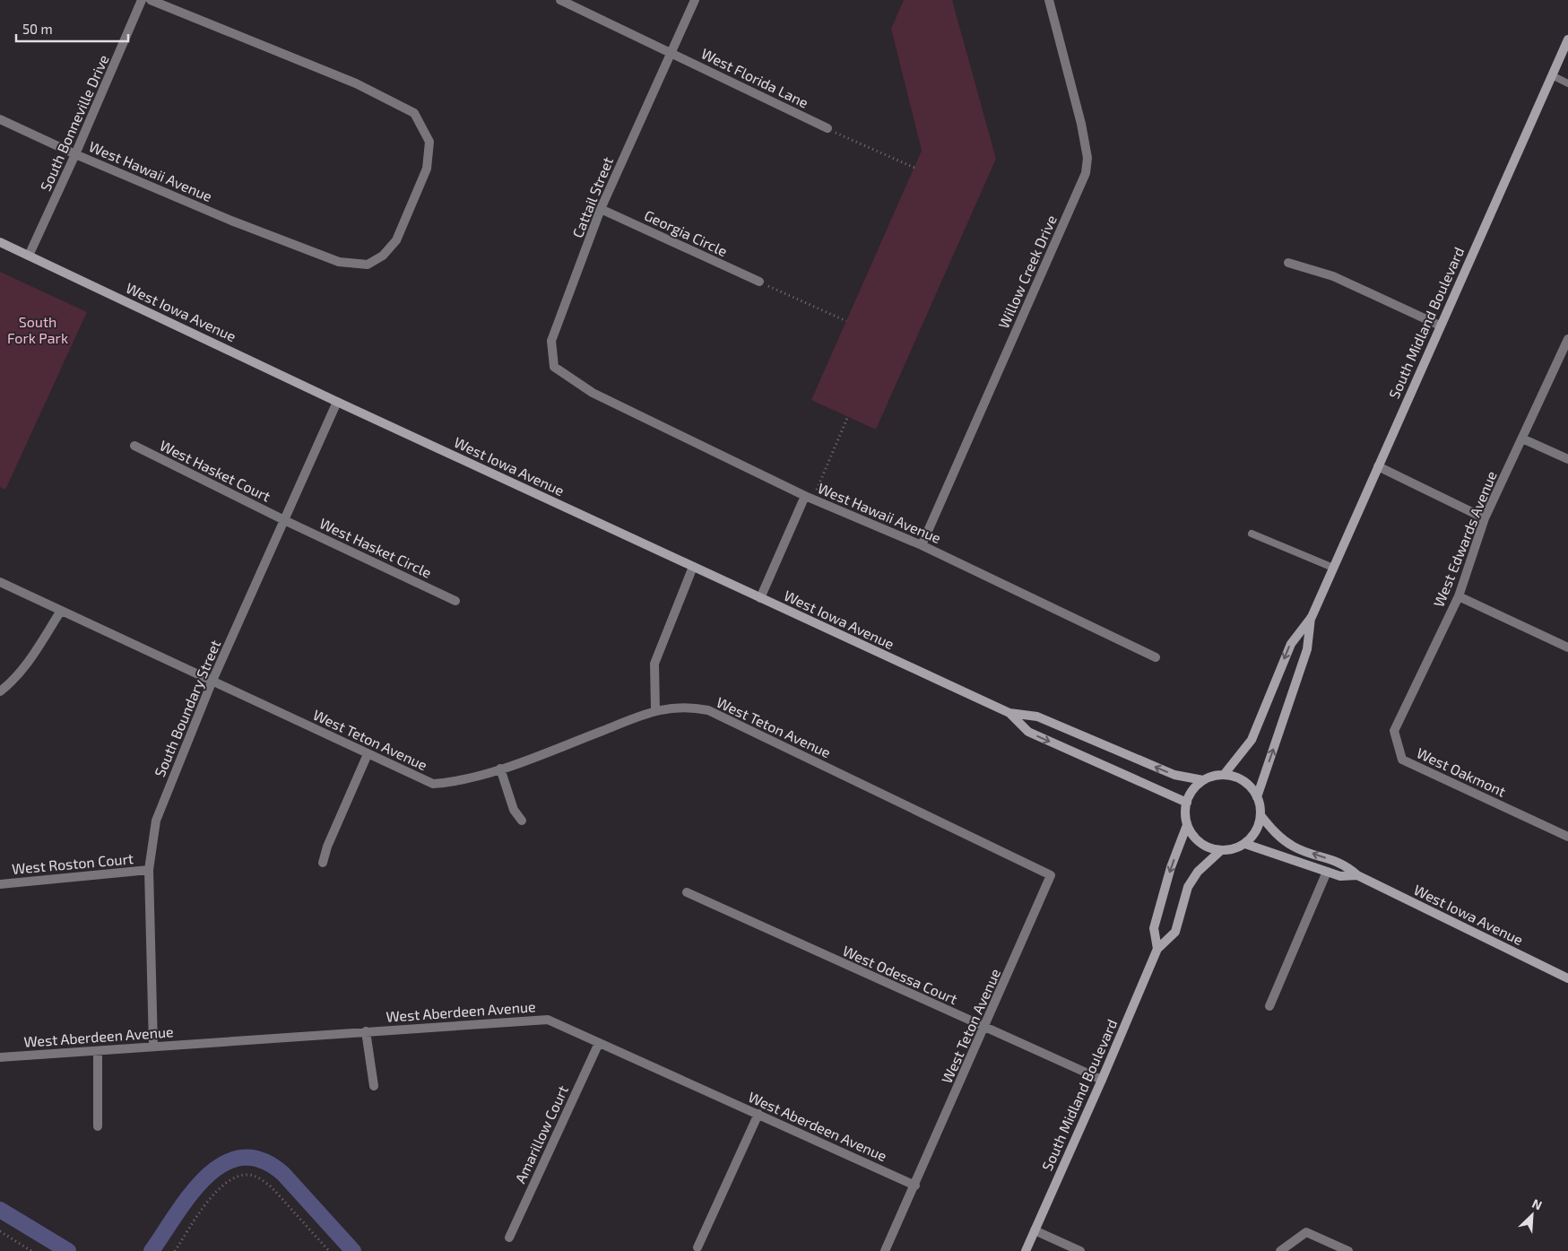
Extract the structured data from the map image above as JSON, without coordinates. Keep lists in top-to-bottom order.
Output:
{
  "streets": {
    "street": [
      "West Florida Lane",
      "South Bonneville Drive",
      "West Hawaii Avenue",
      "Cattail Street",
      "Georgia Circle",
      "Willow Creek Drive",
      "West Iowa Avenue",
      "South Midland Boulevard",
      "West Hasket Court",
      "West Edwards Avenue",
      "West Hasket Circle",
      "South Boundary Street",
      "West Teton Avenue",
      "West Oakmont",
      "West Roston Court",
      "West Odessa Court",
      "West Aberdeen Avenue",
      "Amarillow Court"
    ]
  },
  "crossings": [
    ["West Florida Lane", "Cattail Street"],
    ["South Bonneville Drive", "West Hawaii Avenue"],
    ["South Bonneville Drive", "West Iowa Avenue"],
    ["West Hawaii Avenue", "Cattail Street"],
    ["West Hawaii Avenue", "Willow Creek Drive"],
    ["Cattail Street", "Georgia Circle"],
    ["West Iowa Avenue", "South Midland Boulevard"],
    ["West Iowa Avenue", "South Boundary Street"],
    ["South Midland Boulevard", "West Odessa Court"],
    ["West Hasket Court", "West Hasket Circle"],
    ["West Hasket Court", "South Boundary Street"],
    ["West Edwards Avenue", "West Oakmont"],
    ["West Hasket Circle", "South Boundary Street"],
    ["South Boundary Street", "West Teton Avenue"],
    ["South Boundary Street", "West Roston Court"],
    ["South Boundary Street", "West Aberdeen Avenue"],
    ["West Teton Avenue", "West Odessa Court"],
    ["West Teton Avenue", "West Aberdeen Avenue"],
    ["West Aberdeen Avenue", "Amarillow Court"]
  ],
  "parks": ["South Fork Park"],
  "scale_bar": "50 m",
  "north": "top right"
}
